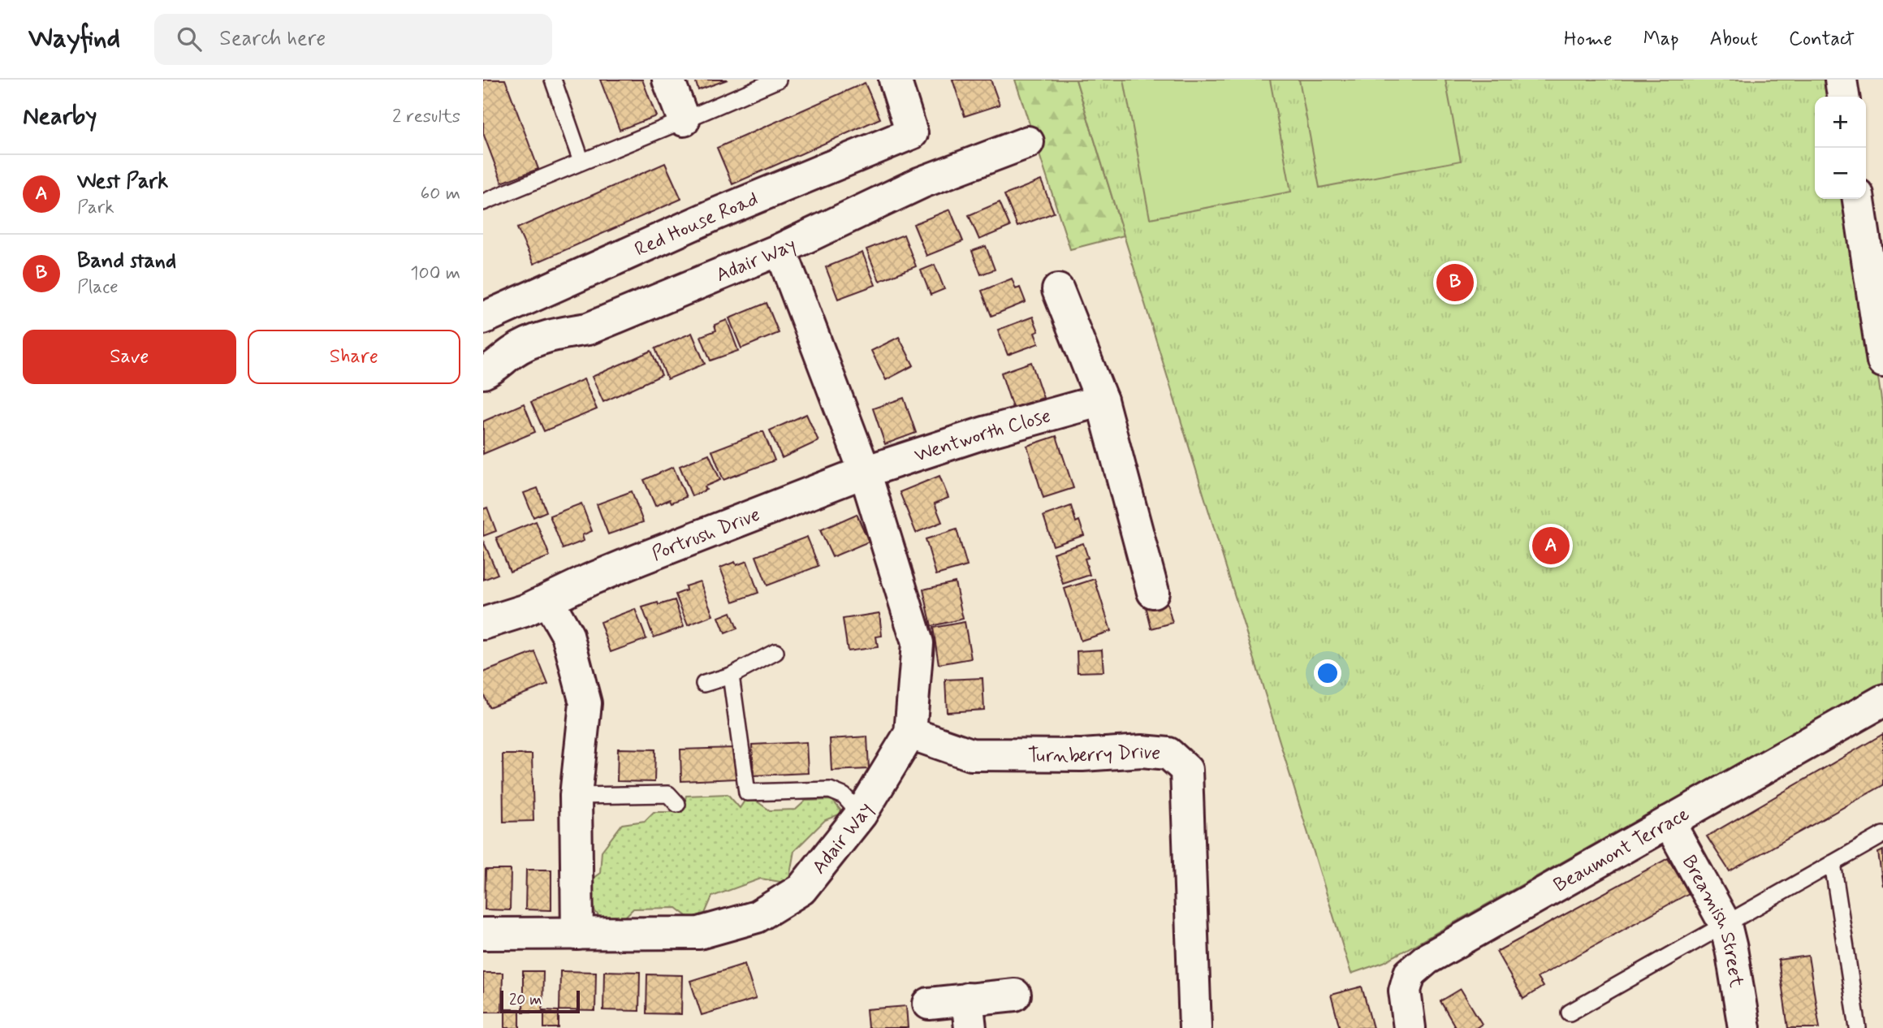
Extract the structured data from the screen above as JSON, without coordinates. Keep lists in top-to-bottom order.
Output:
{
  "streets": {
    "street": [
      "Red House Road",
      "Adair Way",
      "Wentworth Close",
      "Portrush Drive",
      "Turnberry Drive",
      "Beaumont Terrace",
      "Breamish Street"
    ]
  },
  "crossings": [
    ["Adair Way", "Wentworth Close"],
    ["Adair Way", "Portrush Drive"],
    ["Adair Way", "Turnberry Drive"],
    ["Wentworth Close", "Portrush Drive"],
    ["Beaumont Terrace", "Breamish Street"]
  ],
  "scale_bar": "20 m",
  "page": {
    "header": "Wayfind",
    "search": "Search here",
    "nav": [
      "Home",
      "Map",
      "About",
      "Contact"
    ],
    "heading": ["Nearby", "2 results"],
    "map_buttons": ["+", "−"],
    "list": [
      {
        "mark": "A",
        "name": "West Park",
        "note": "Park",
        "value": "60 m"
      },
      {
        "mark": "B",
        "name": "Band stand",
        "note": "Place",
        "value": "100 m"
      }
    ],
    "pins": ["B", "A"],
    "buttons": ["Save", "Share"],
    "scale": "20 m"
  }
}
